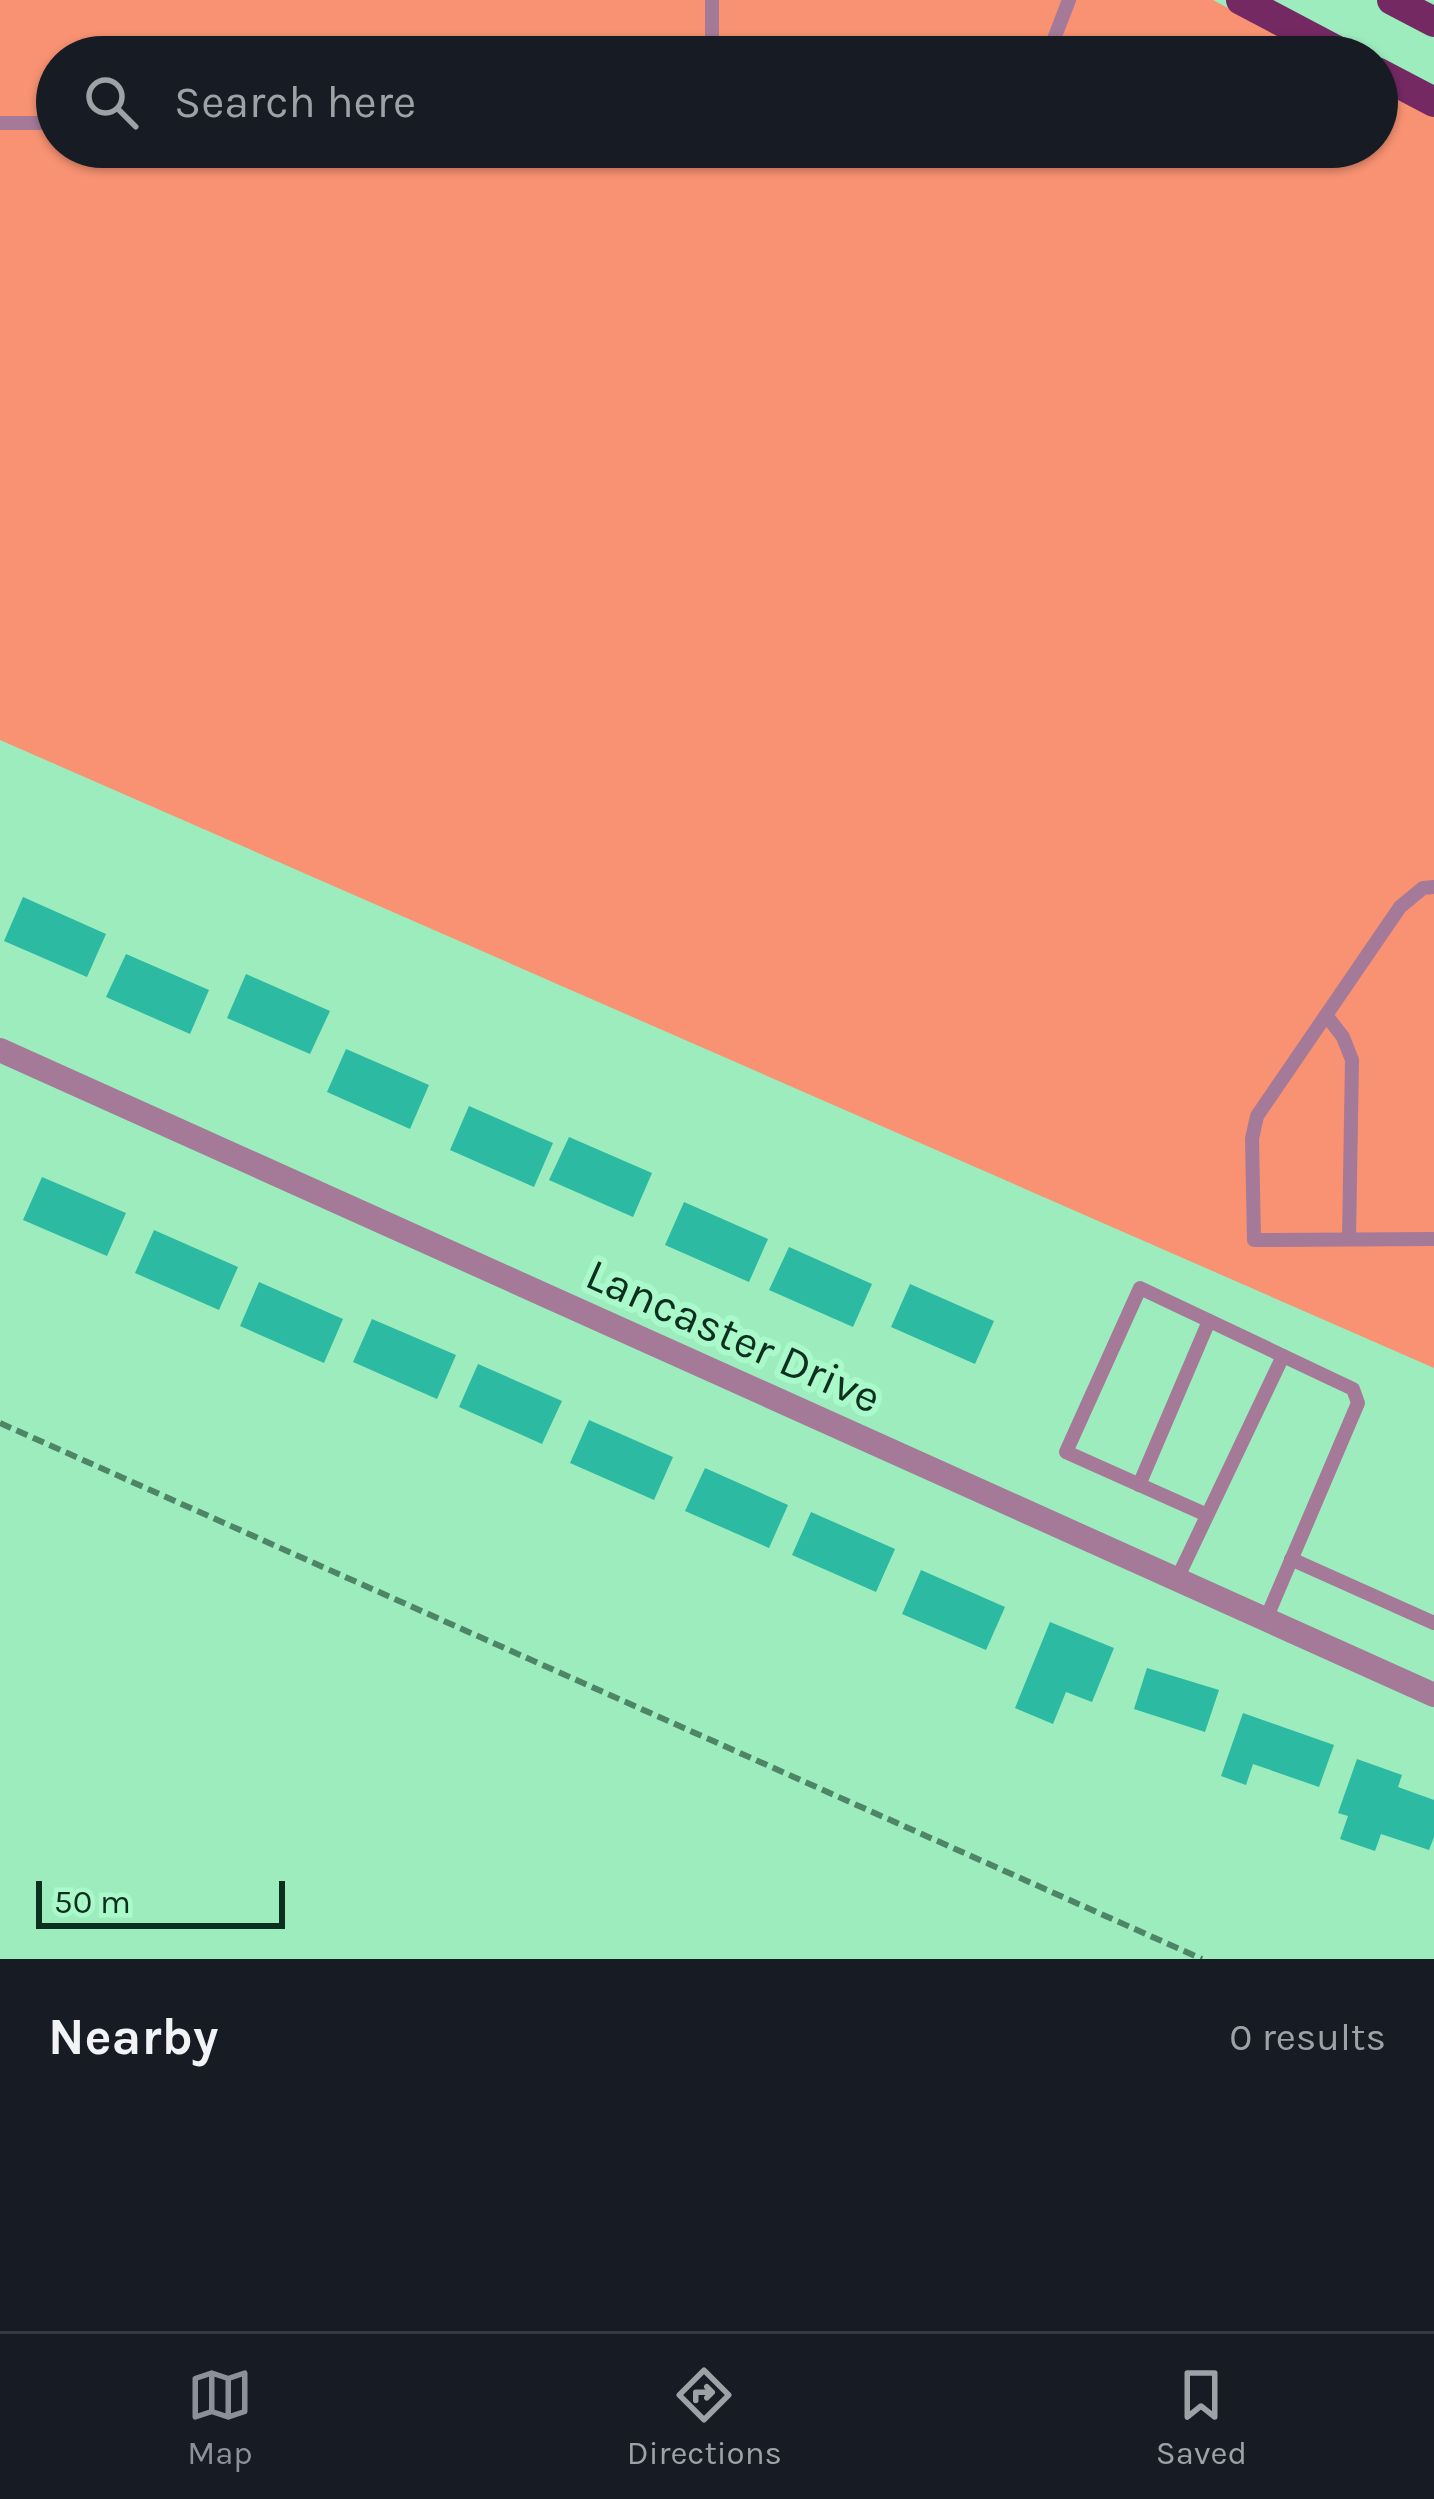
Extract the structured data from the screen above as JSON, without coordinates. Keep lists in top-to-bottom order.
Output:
{
  "streets": {
    "street": ["Lancaster Drive"]
  },
  "scale_bar": "50 m",
  "page": {
    "search": "Search here",
    "scale": "50 m",
    "heading": ["Nearby", "0 results"],
    "nav": ["Map", "Directions", "Saved"]
  }
}
